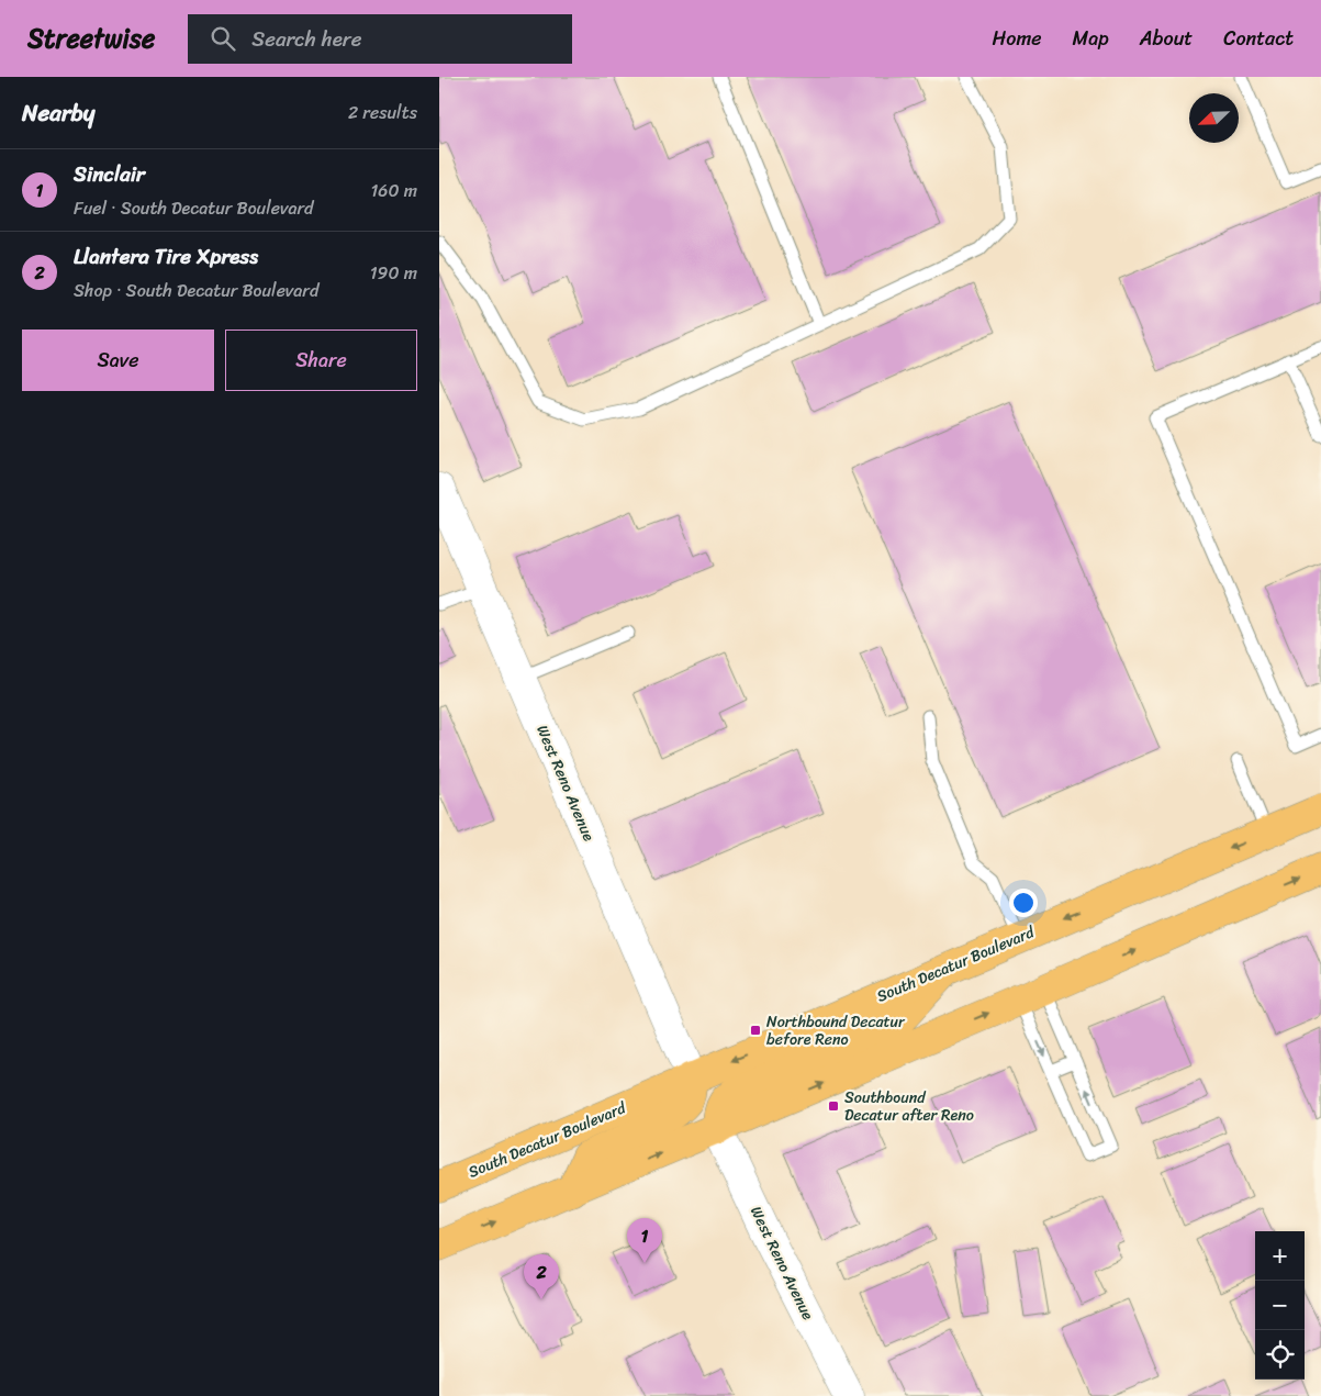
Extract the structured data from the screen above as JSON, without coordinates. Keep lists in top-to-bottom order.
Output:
{
  "streets": {
    "main road": ["South Decatur Boulevard"],
    "street": ["West Reno Avenue"]
  },
  "crossings": [
    ["West Reno Avenue", "South Decatur Boulevard"]
  ],
  "places": {
    "transit": ["Northbound Decatur before Reno", "Southbound Decatur after Reno"]
  },
  "north": "bottom left",
  "page": {
    "header": "Streetwise",
    "search": "Search here",
    "nav": [
      "Home",
      "Map",
      "About",
      "Contact"
    ],
    "heading": ["Nearby", "2 results"],
    "list": [
      {
        "mark": "1",
        "name": "Sinclair",
        "note": "Fuel · South Decatur Boulevard",
        "value": "160 m"
      },
      {
        "mark": "2",
        "name": "Llantera Tire Xpress",
        "note": "Shop · South Decatur Boulevard",
        "value": "190 m"
      }
    ],
    "buttons": ["Save", "Share"],
    "pins": ["1", "2"],
    "map_buttons": ["+", "−"]
  }
}
